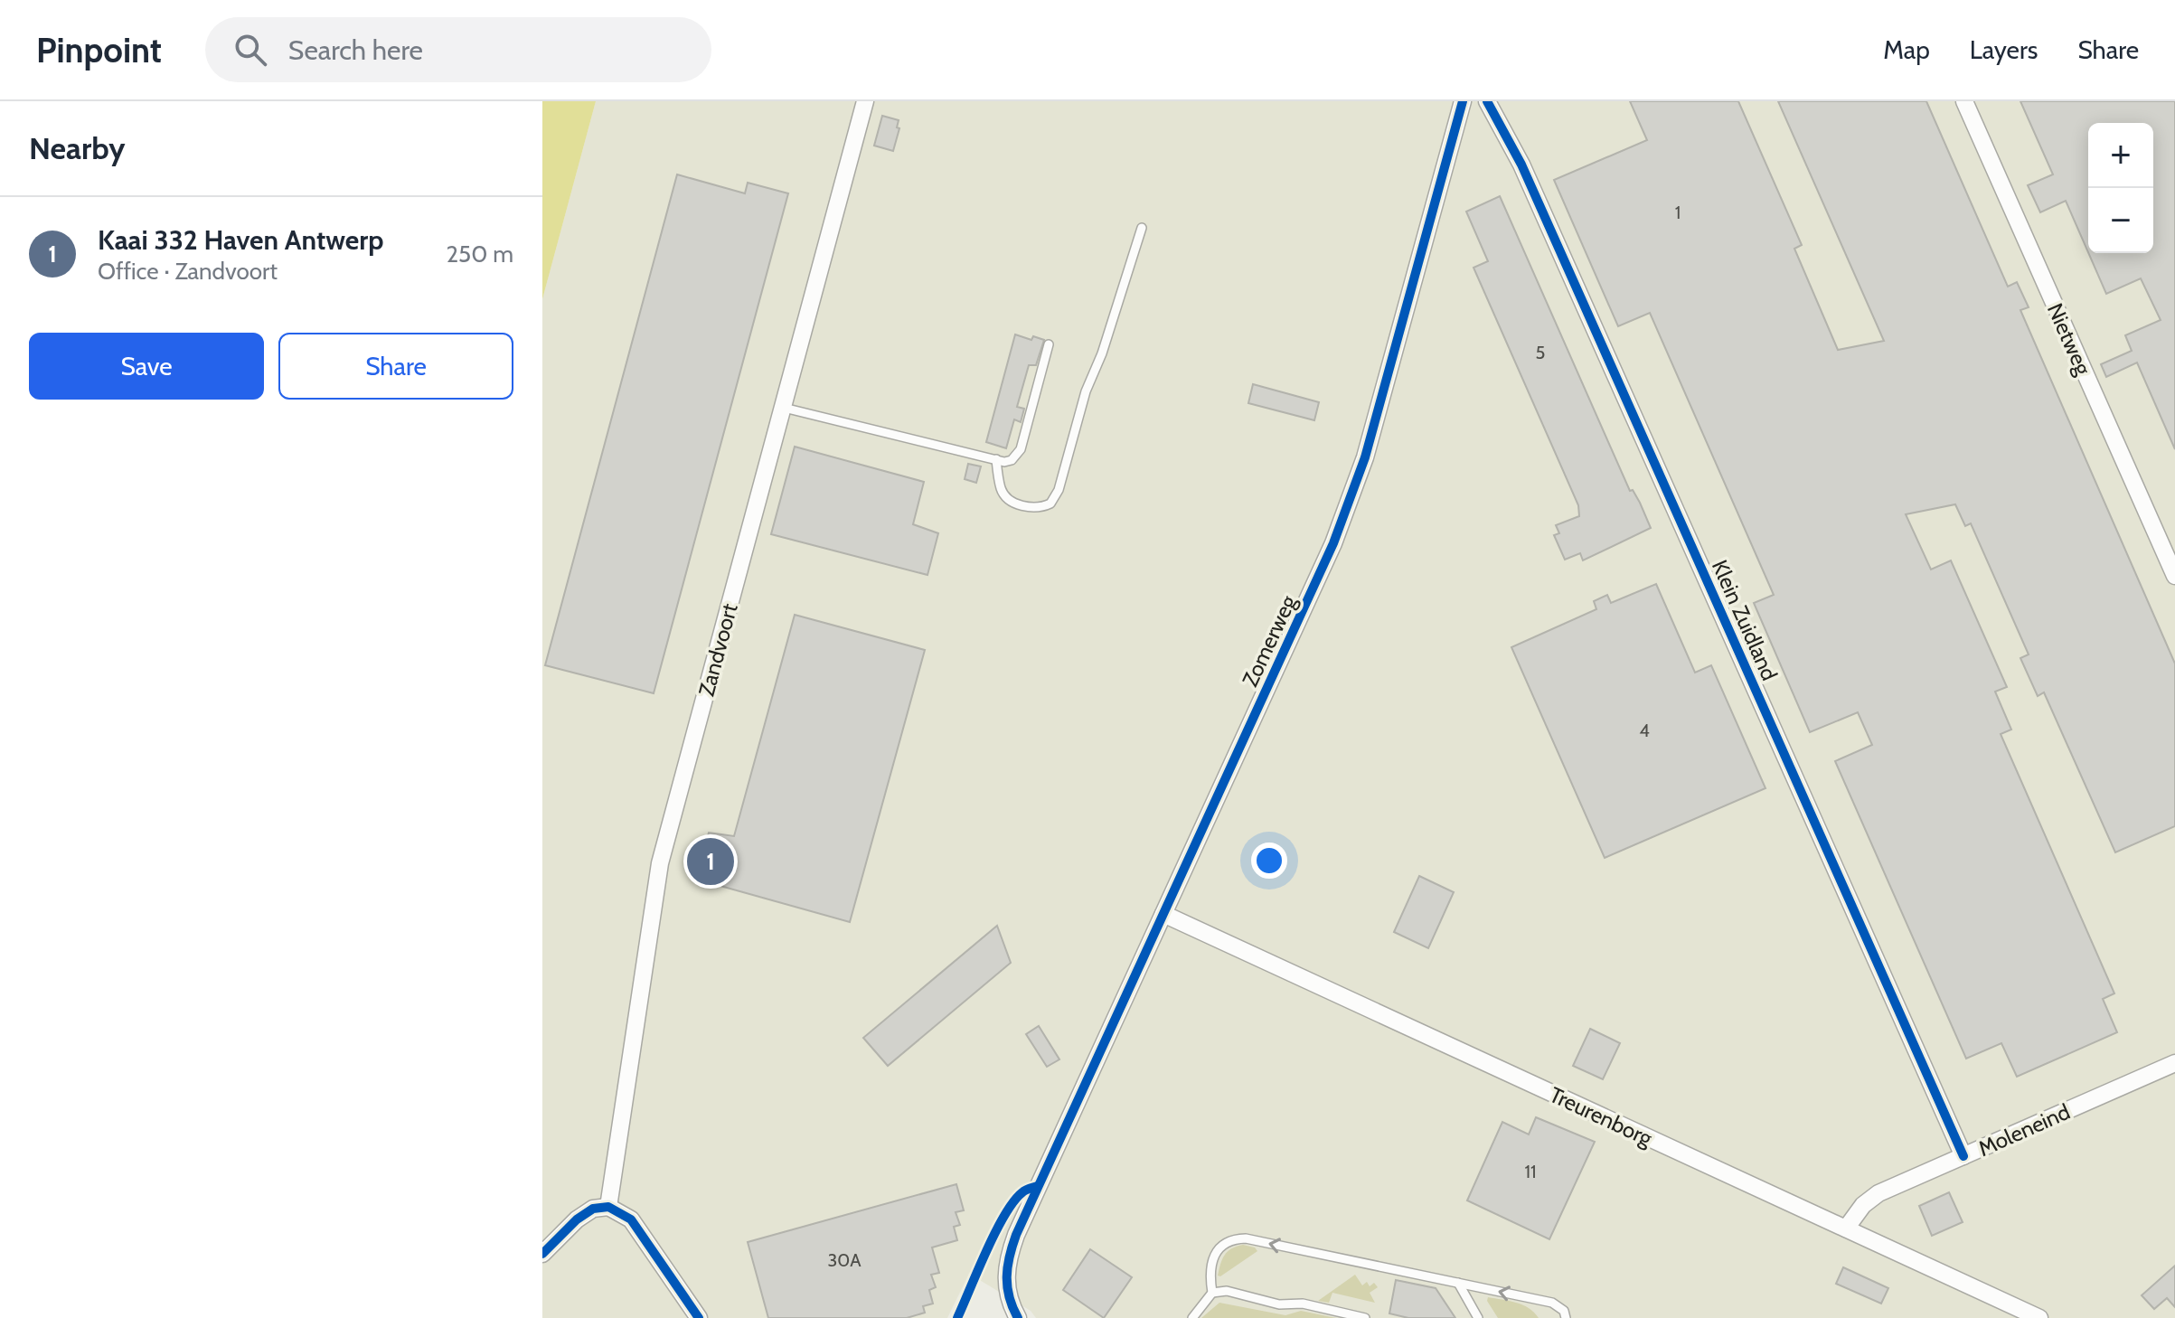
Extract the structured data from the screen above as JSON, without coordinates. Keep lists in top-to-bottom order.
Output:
{
  "streets": {
    "street": [
      "Nietweg",
      "Klein Zuidland",
      "Zomerweg",
      "Zandvoort",
      "Treurenborg",
      "Moleneind"
    ]
  },
  "crossings": [
    ["Klein Zuidland", "Moleneind"],
    ["Zomerweg", "Treurenborg"],
    ["Treurenborg", "Moleneind"]
  ],
  "house_numbers": [
    "1",
    "5",
    "4",
    "11",
    "30A"
  ],
  "page": {
    "header": "Pinpoint",
    "search": "Search here",
    "nav": ["Map", "Layers", "Share"],
    "heading": "Nearby",
    "map_buttons": ["+", "−"],
    "list": [
      {
        "mark": "1",
        "name": "Kaai 332 Haven Antwerp",
        "note": "Office · Zandvoort",
        "value": "250 m"
      }
    ],
    "buttons": ["Save", "Share"],
    "pins": "1"
  }
}
